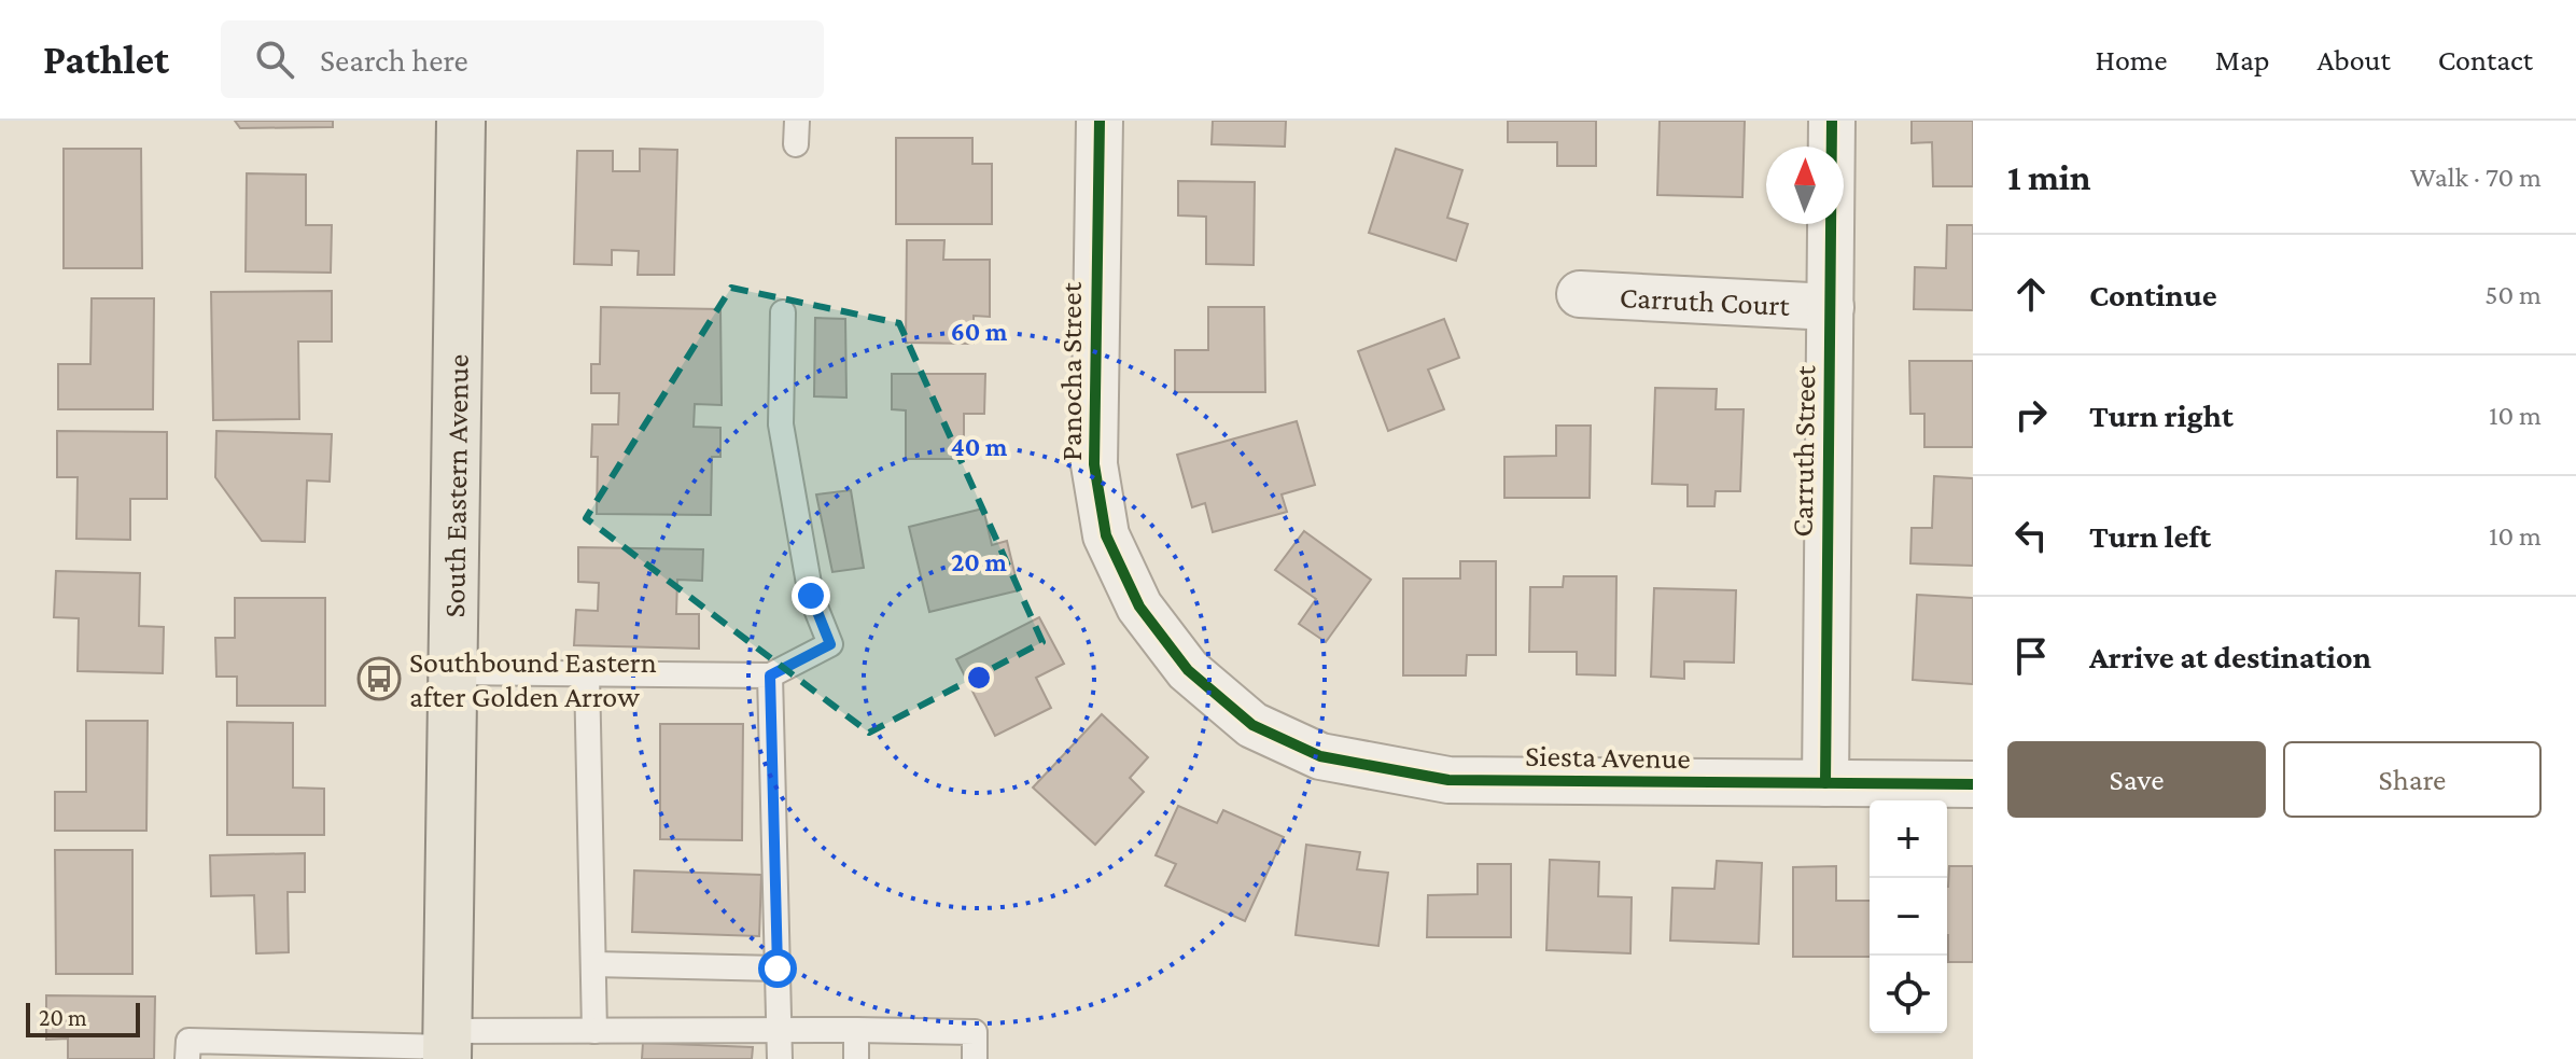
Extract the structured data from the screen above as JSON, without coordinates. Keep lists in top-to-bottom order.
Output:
{
  "streets": {
    "main road": ["South Eastern Avenue"],
    "street": [
      "Carruth Court",
      "Panocha Street",
      "Carruth Street",
      "Siesta Avenue"
    ]
  },
  "crossings": [
    ["Carruth Court", "Carruth Street"],
    ["Panocha Street", "Siesta Avenue"],
    ["Carruth Street", "Siesta Avenue"]
  ],
  "places": {
    "bus stop": ["Southbound Eastern after Golden Arrow"]
  },
  "scale_bar": "20 m",
  "north": "top",
  "page": {
    "header": "Pathlet",
    "search": "Search here",
    "nav": [
      "Home",
      "Map",
      "About",
      "Contact"
    ],
    "heading": ["1 min", "Walk · 70 m"],
    "list": [
      ["Continue", "50 m"],
      ["Turn right", "10 m"],
      ["Turn left", "10 m"],
      "Arrive at destination"
    ],
    "buttons": ["Save", "Share"],
    "map_buttons": ["+", "−"],
    "scale": "20 m"
  },
  "rings": ["60 m", "40 m", "20 m"]
}
